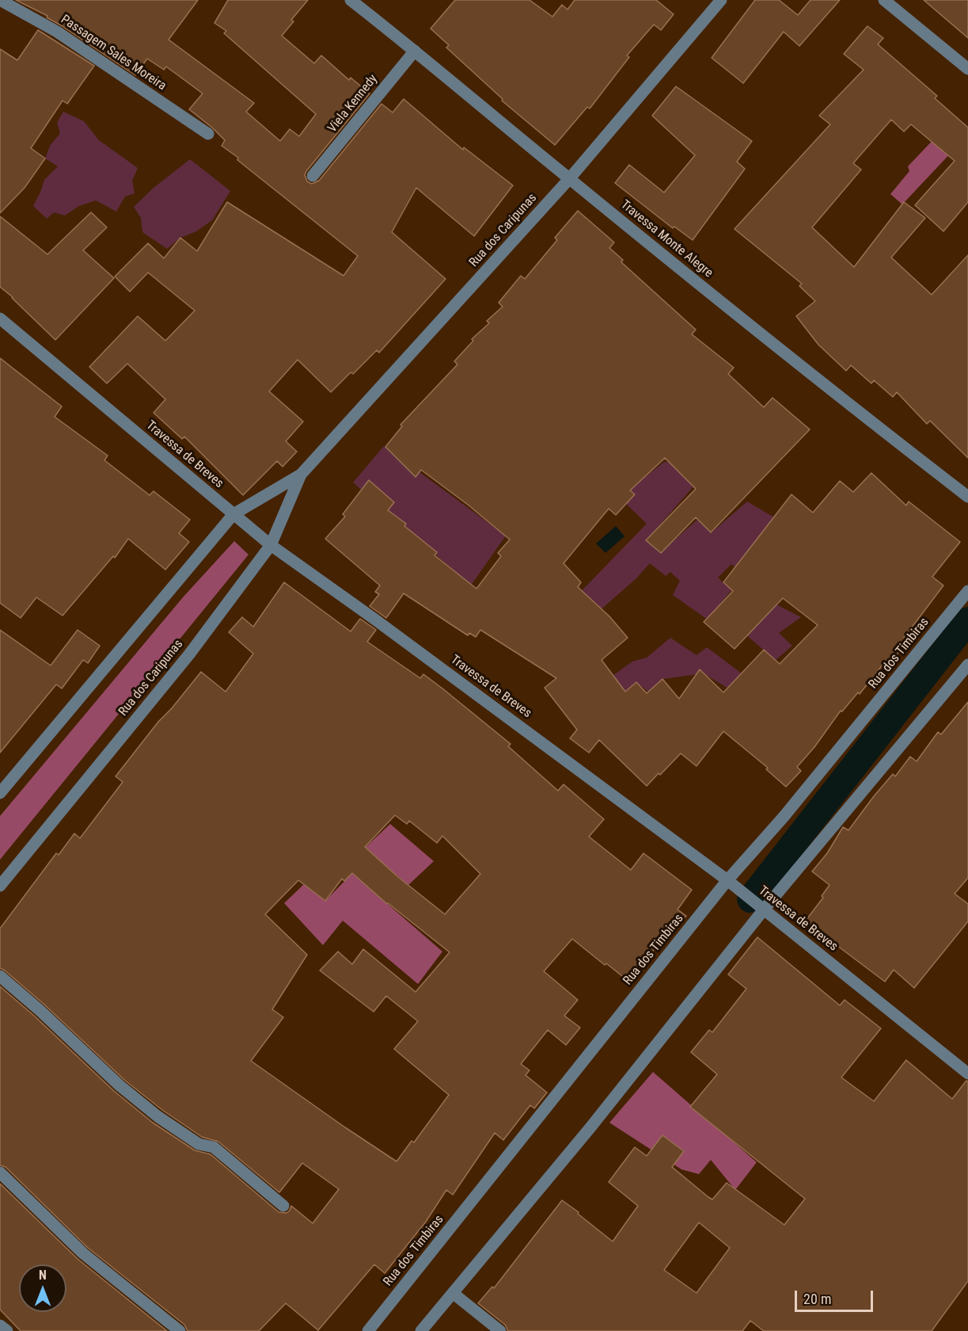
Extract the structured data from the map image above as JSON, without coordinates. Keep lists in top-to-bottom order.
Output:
{
  "streets": {
    "street": [
      "Passagem Sales Moreira",
      "Viela Kennedy",
      "Rua dos Caripunas",
      "Travessa Monte Alegre",
      "Travessa de Breves",
      "Rua dos Timbiras"
    ]
  },
  "crossings": [
    ["Viela Kennedy", "Travessa Monte Alegre"],
    ["Rua dos Caripunas", "Travessa Monte Alegre"],
    ["Rua dos Caripunas", "Travessa de Breves"],
    ["Travessa de Breves", "Rua dos Timbiras"]
  ],
  "scale_bar": "20 m",
  "north": "top"
}
